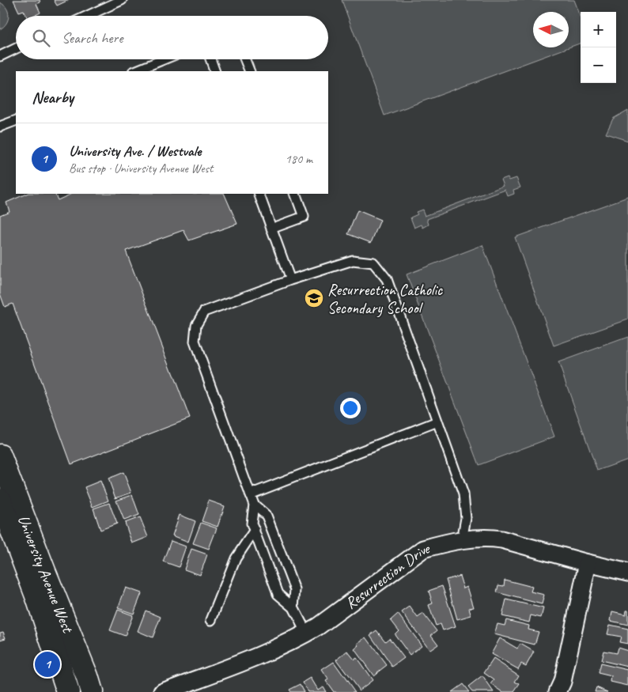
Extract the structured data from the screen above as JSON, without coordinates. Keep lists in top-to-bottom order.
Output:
{
  "streets": {
    "main road": ["University Avenue West"],
    "street": ["Resurrection Drive"]
  },
  "places": {
    "school or university": ["Resurrection Catholic Secondary School"]
  },
  "north": "left",
  "page": {
    "map_buttons": ["+", "−"],
    "search": "Search here",
    "heading": "Nearby",
    "list": [
      {
        "mark": "1",
        "name": "University Ave. / Westvale",
        "note": "Bus stop · University Avenue West",
        "value": "180 m"
      }
    ],
    "pins": "1"
  }
}
